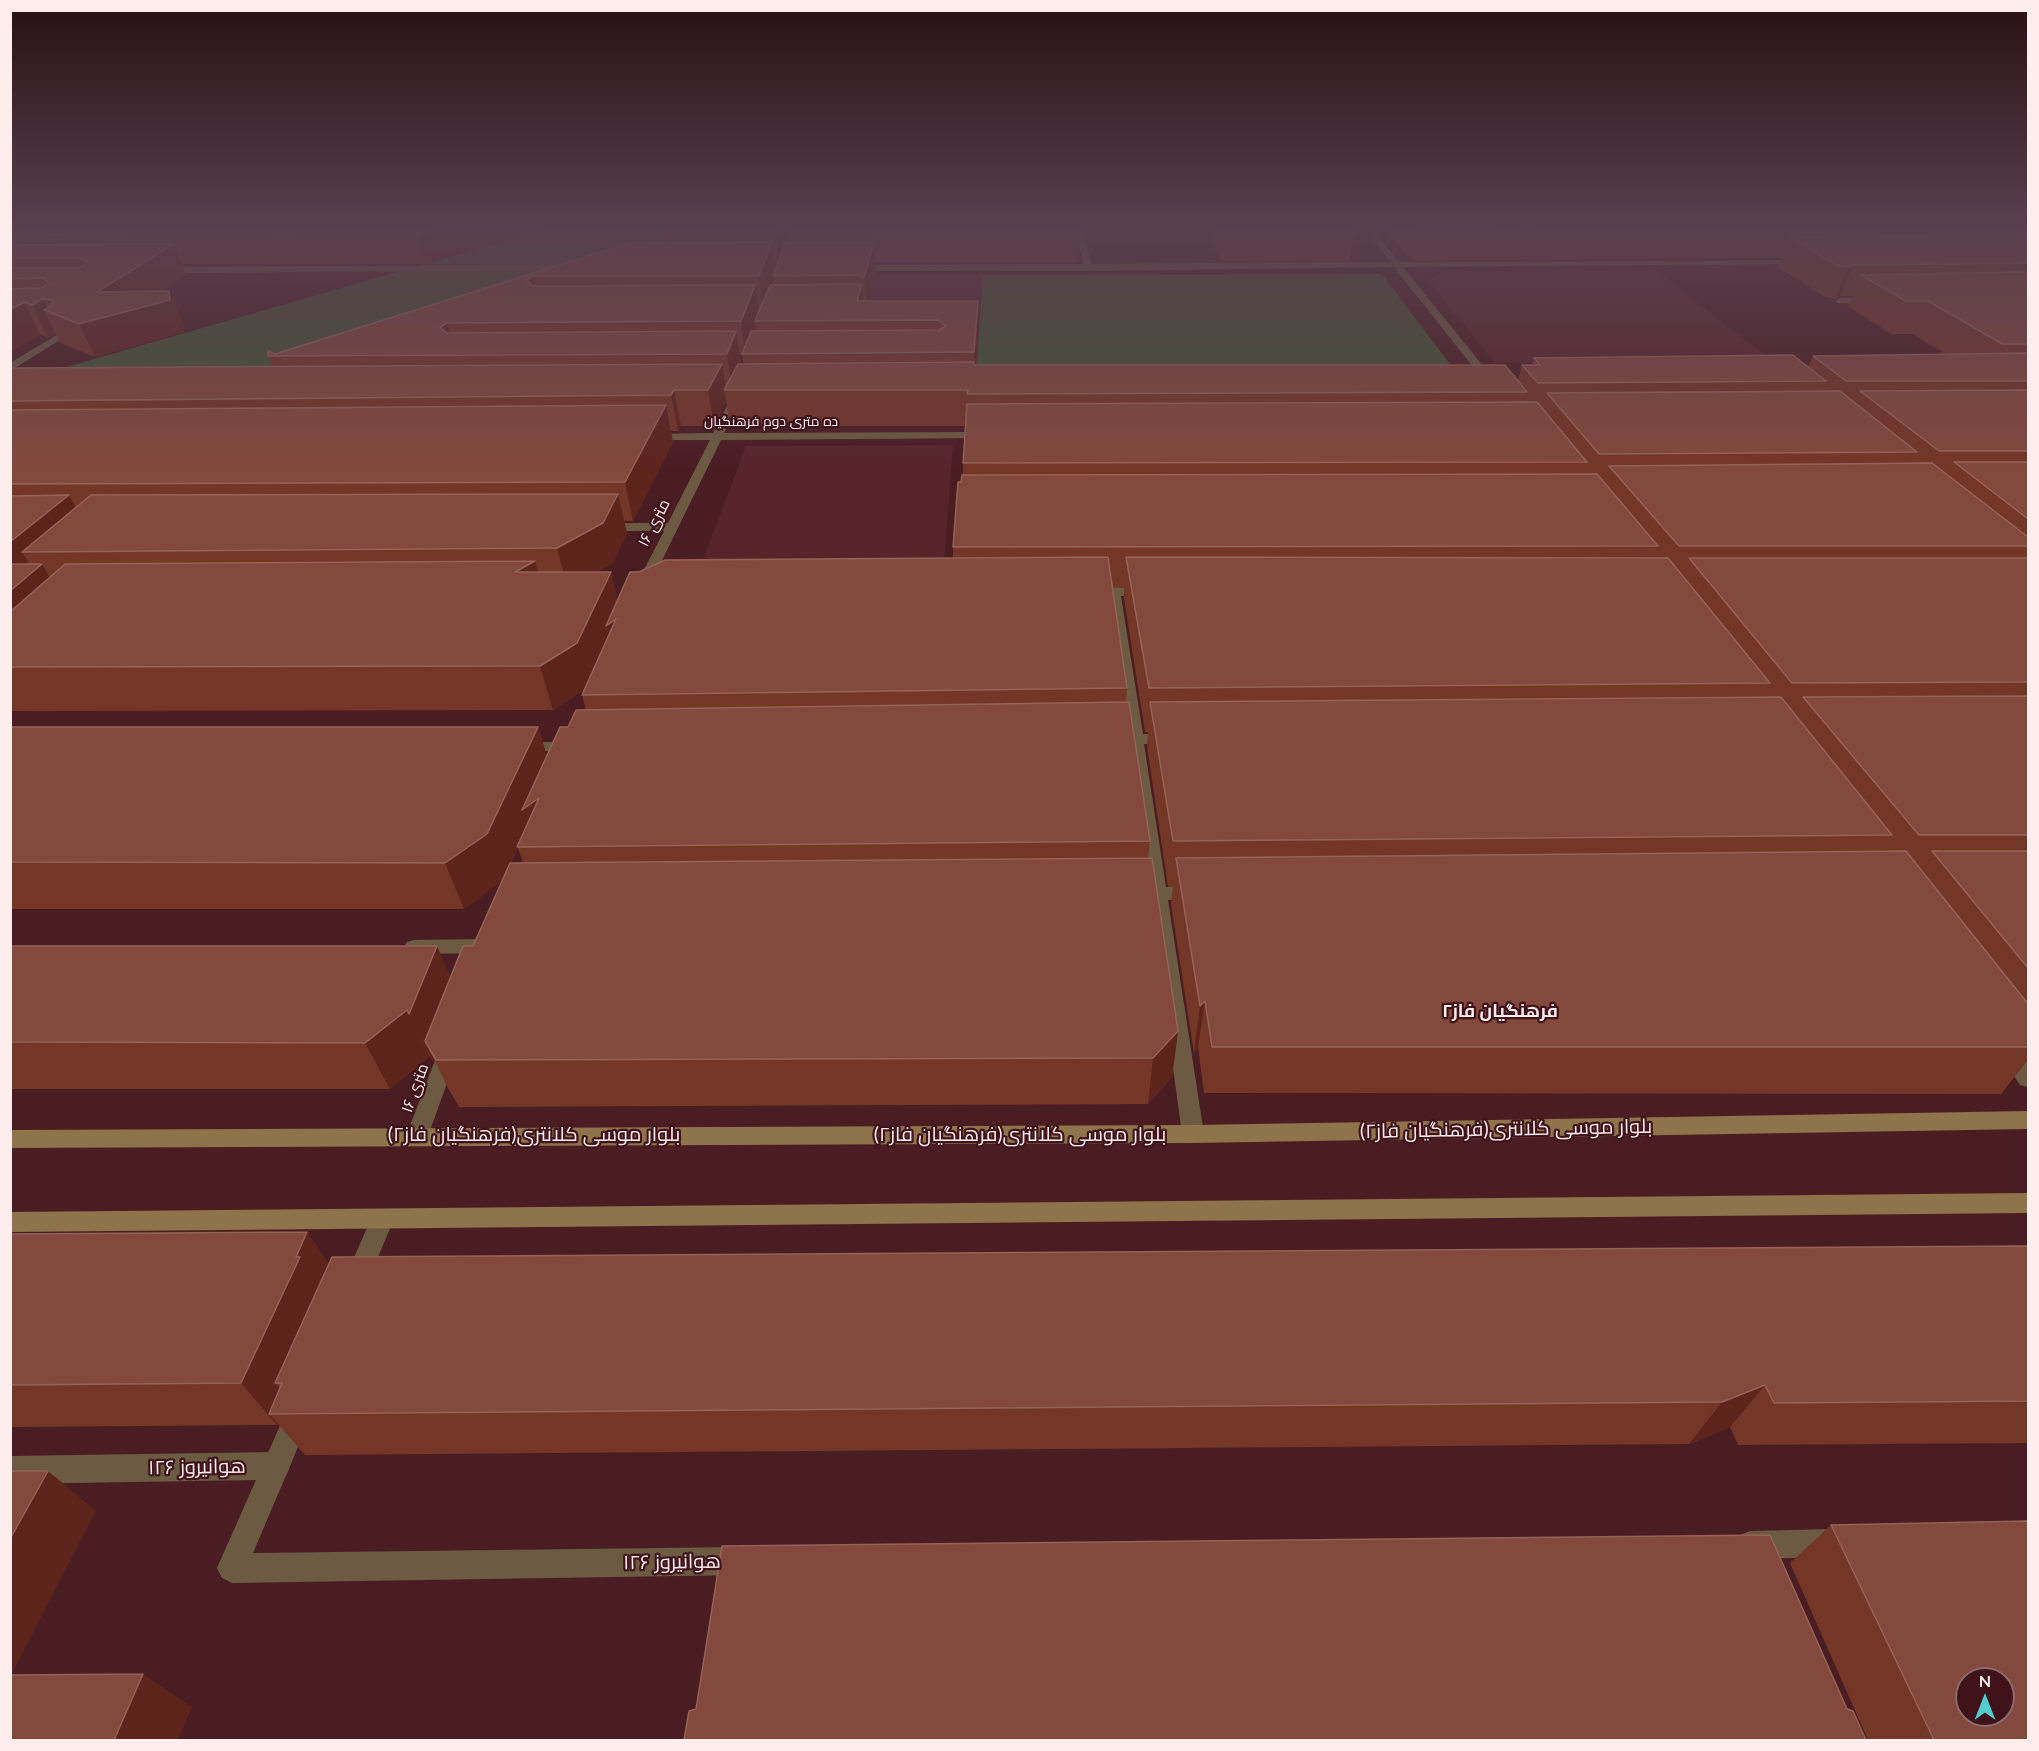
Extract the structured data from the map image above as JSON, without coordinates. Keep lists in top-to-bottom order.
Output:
{
  "streets": {
    "main road": ["بلوار موسی کلانتری(فرهنگیان فاز۲)"],
    "street": ["ده متری دوم فرهنگیان", "۱۶ متری", "هوانیروز ۱۲۶"]
  },
  "crossings": [
    ["ده متری دوم فرهنگیان", "۱۶ متری"],
    ["۱۶ متری", "بلوار موسی کلانتری(فرهنگیان فاز۲)"]
  ],
  "districts": ["فرهنگیان فاز۲"],
  "north": "top"
}
